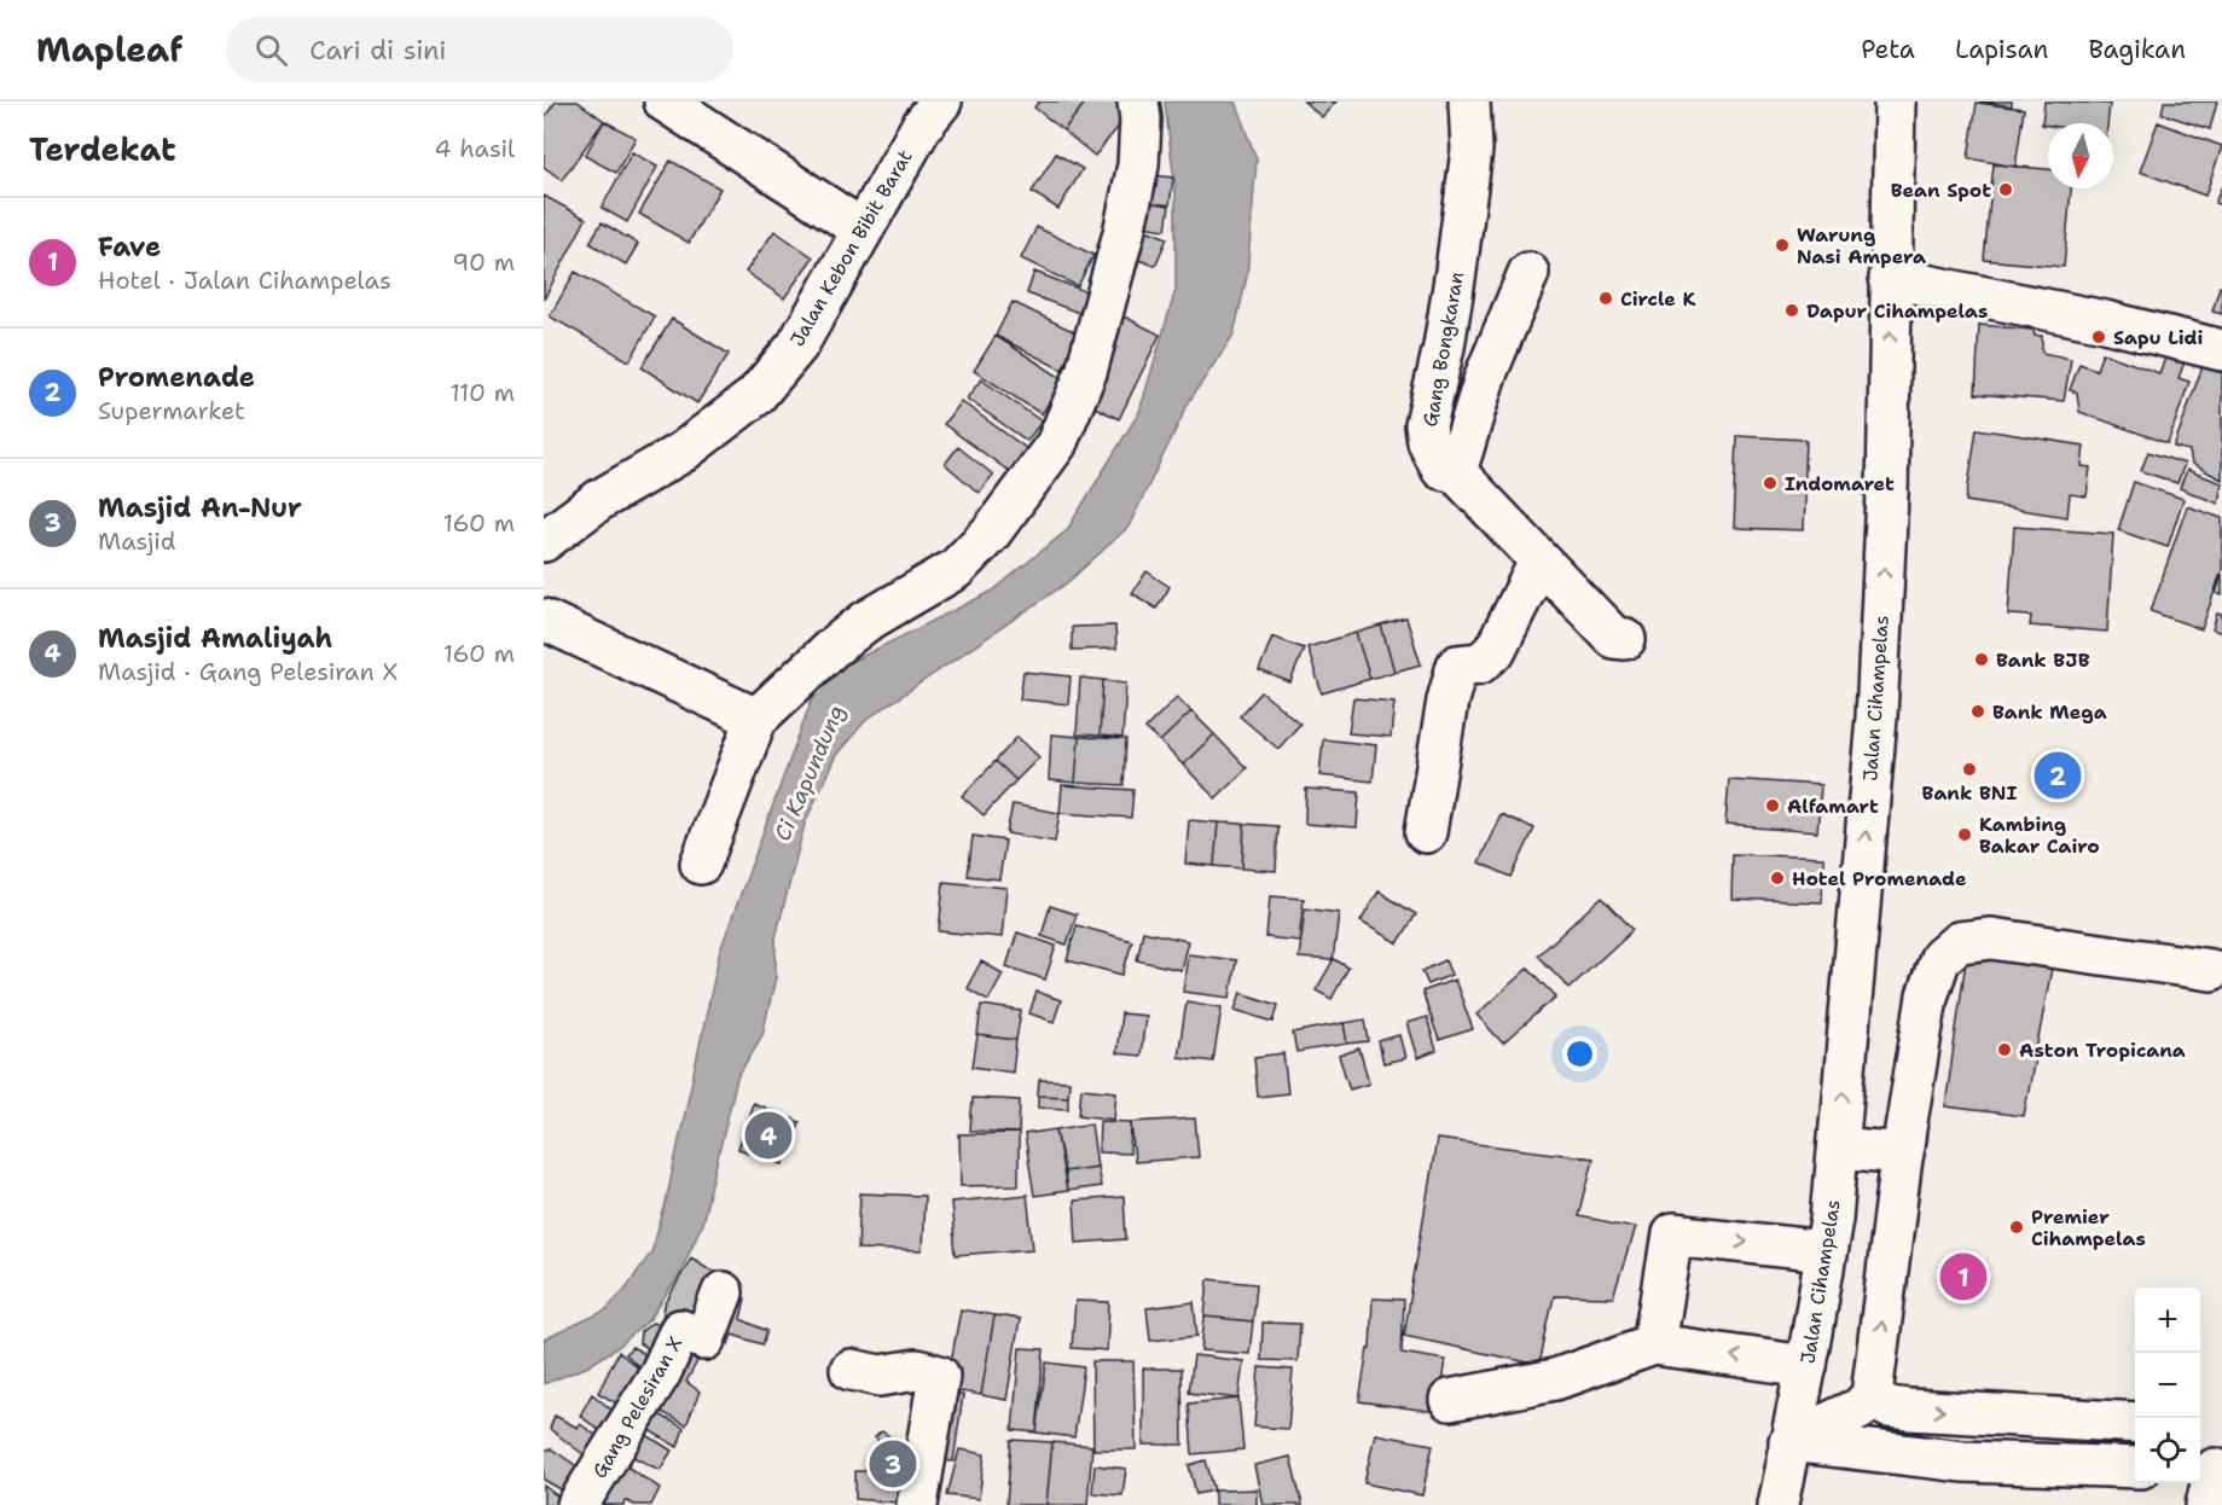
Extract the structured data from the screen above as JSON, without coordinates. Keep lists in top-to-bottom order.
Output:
{
  "streets": {
    "street": [
      "Jalan Kebon Bibit Barat",
      "Gang Bongkaran",
      "Jalan Cihampelas",
      "Gang Pelesiran X"
    ]
  },
  "one_way": ["Jalan Cihampelas"],
  "water": ["Ci Kapundung"],
  "places": [
    "Bean Spot",
    "Warung Nasi Ampera",
    "Circle K",
    "Dapur Cihampelas",
    "Sapu Lidi",
    "Indomaret",
    "Bank BJB",
    "Bank Mega",
    "Bank BNI",
    "Alfamart",
    "Kambing Bakar Cairo",
    "Hotel Promenade",
    "Aston Tropicana",
    "Premier Cihampelas"
  ],
  "north": "bottom",
  "page": {
    "header": "Mapleaf",
    "search": "Cari di sini",
    "nav": ["Peta", "Lapisan", "Bagikan"],
    "heading": ["Terdekat", "4 hasil"],
    "list": [
      {
        "mark": "1",
        "name": "Fave",
        "note": "Hotel · Jalan Cihampelas",
        "value": "90 m"
      },
      {
        "mark": "2",
        "name": "Promenade",
        "note": "Supermarket",
        "value": "110 m"
      },
      {
        "mark": "3",
        "name": "Masjid An-Nur",
        "note": "Masjid",
        "value": "160 m"
      },
      {
        "mark": "4",
        "name": "Masjid Amaliyah",
        "note": "Masjid · Gang Pelesiran X",
        "value": "160 m"
      }
    ],
    "pins": [
      "2",
      "4",
      "1",
      "3"
    ],
    "map_buttons": ["+", "−"]
  }
}
